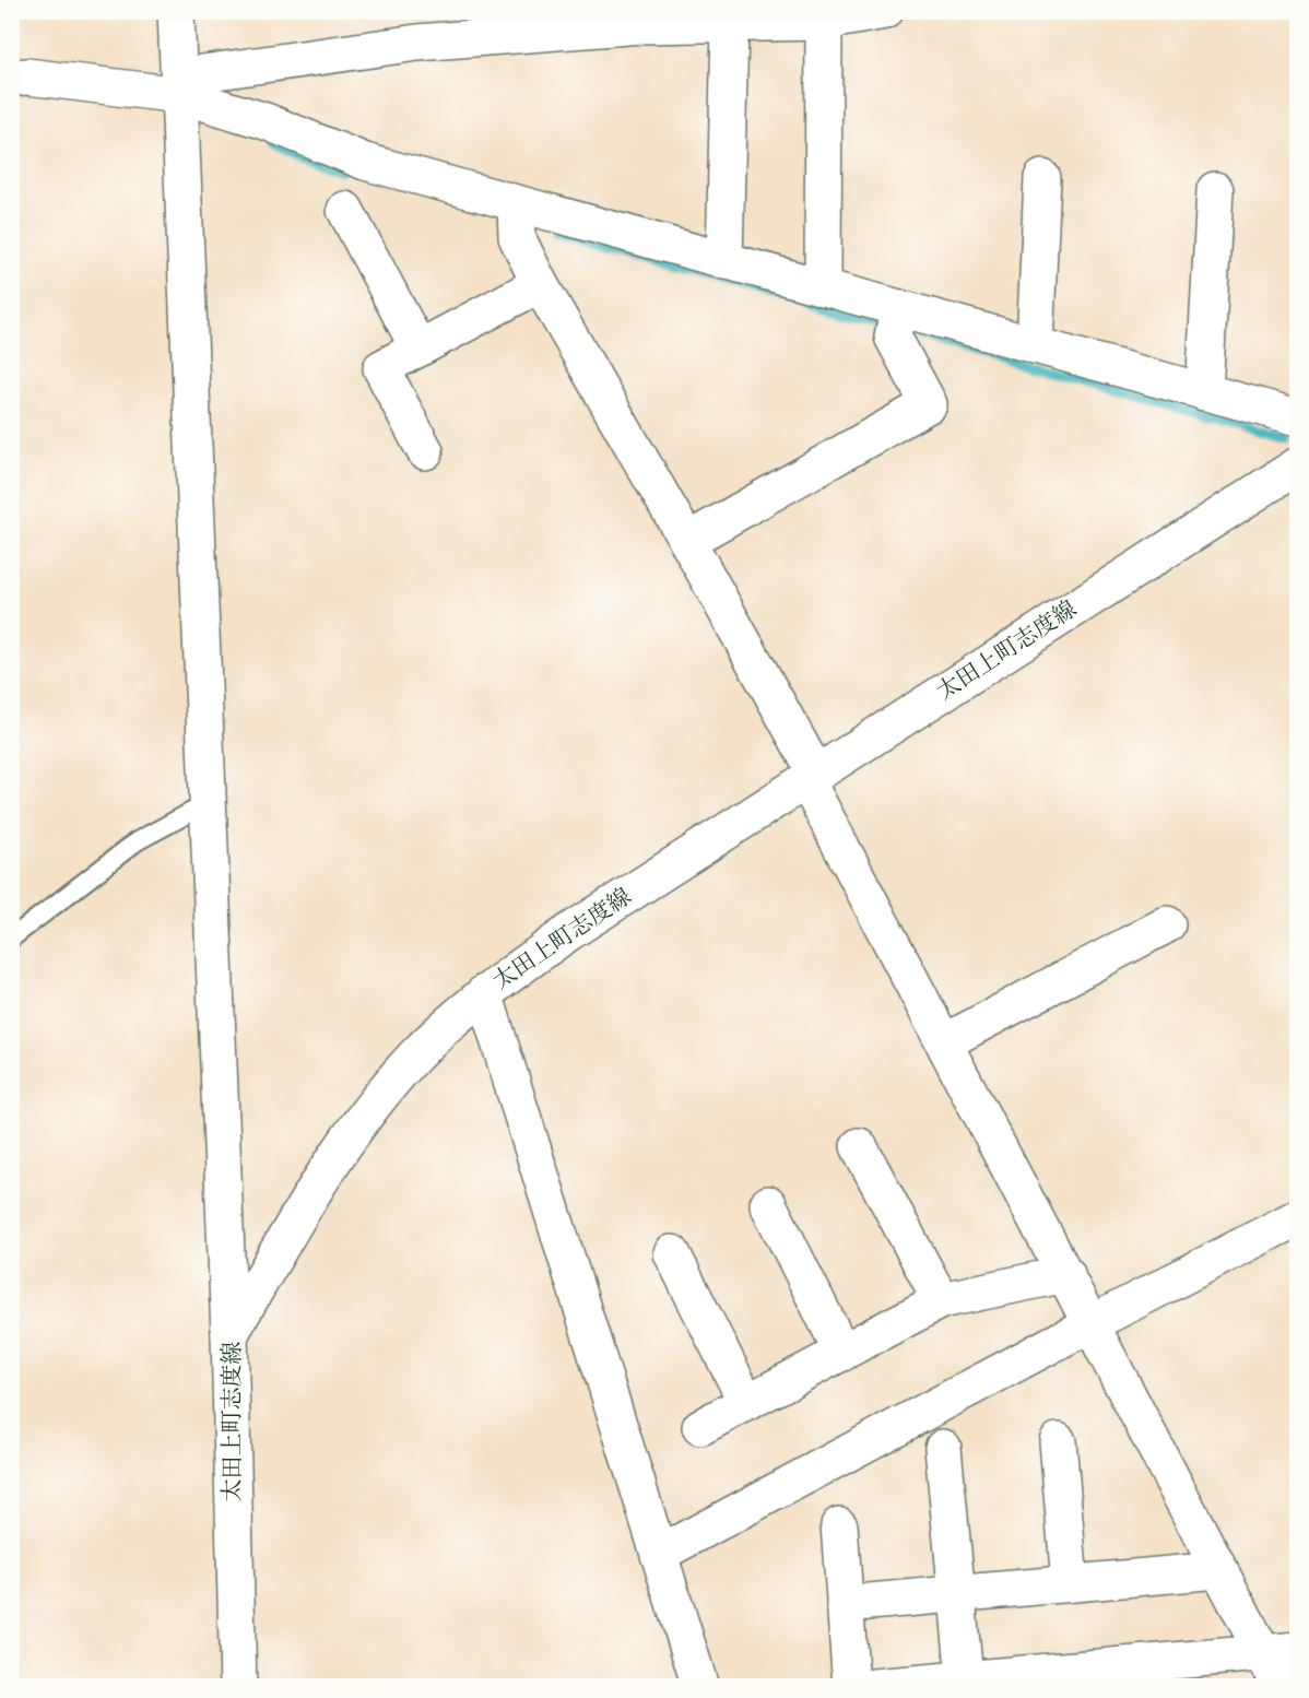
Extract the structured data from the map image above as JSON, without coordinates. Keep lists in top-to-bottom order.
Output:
{
  "streets": {
    "street": ["太田上町志度線"]
  }
}
